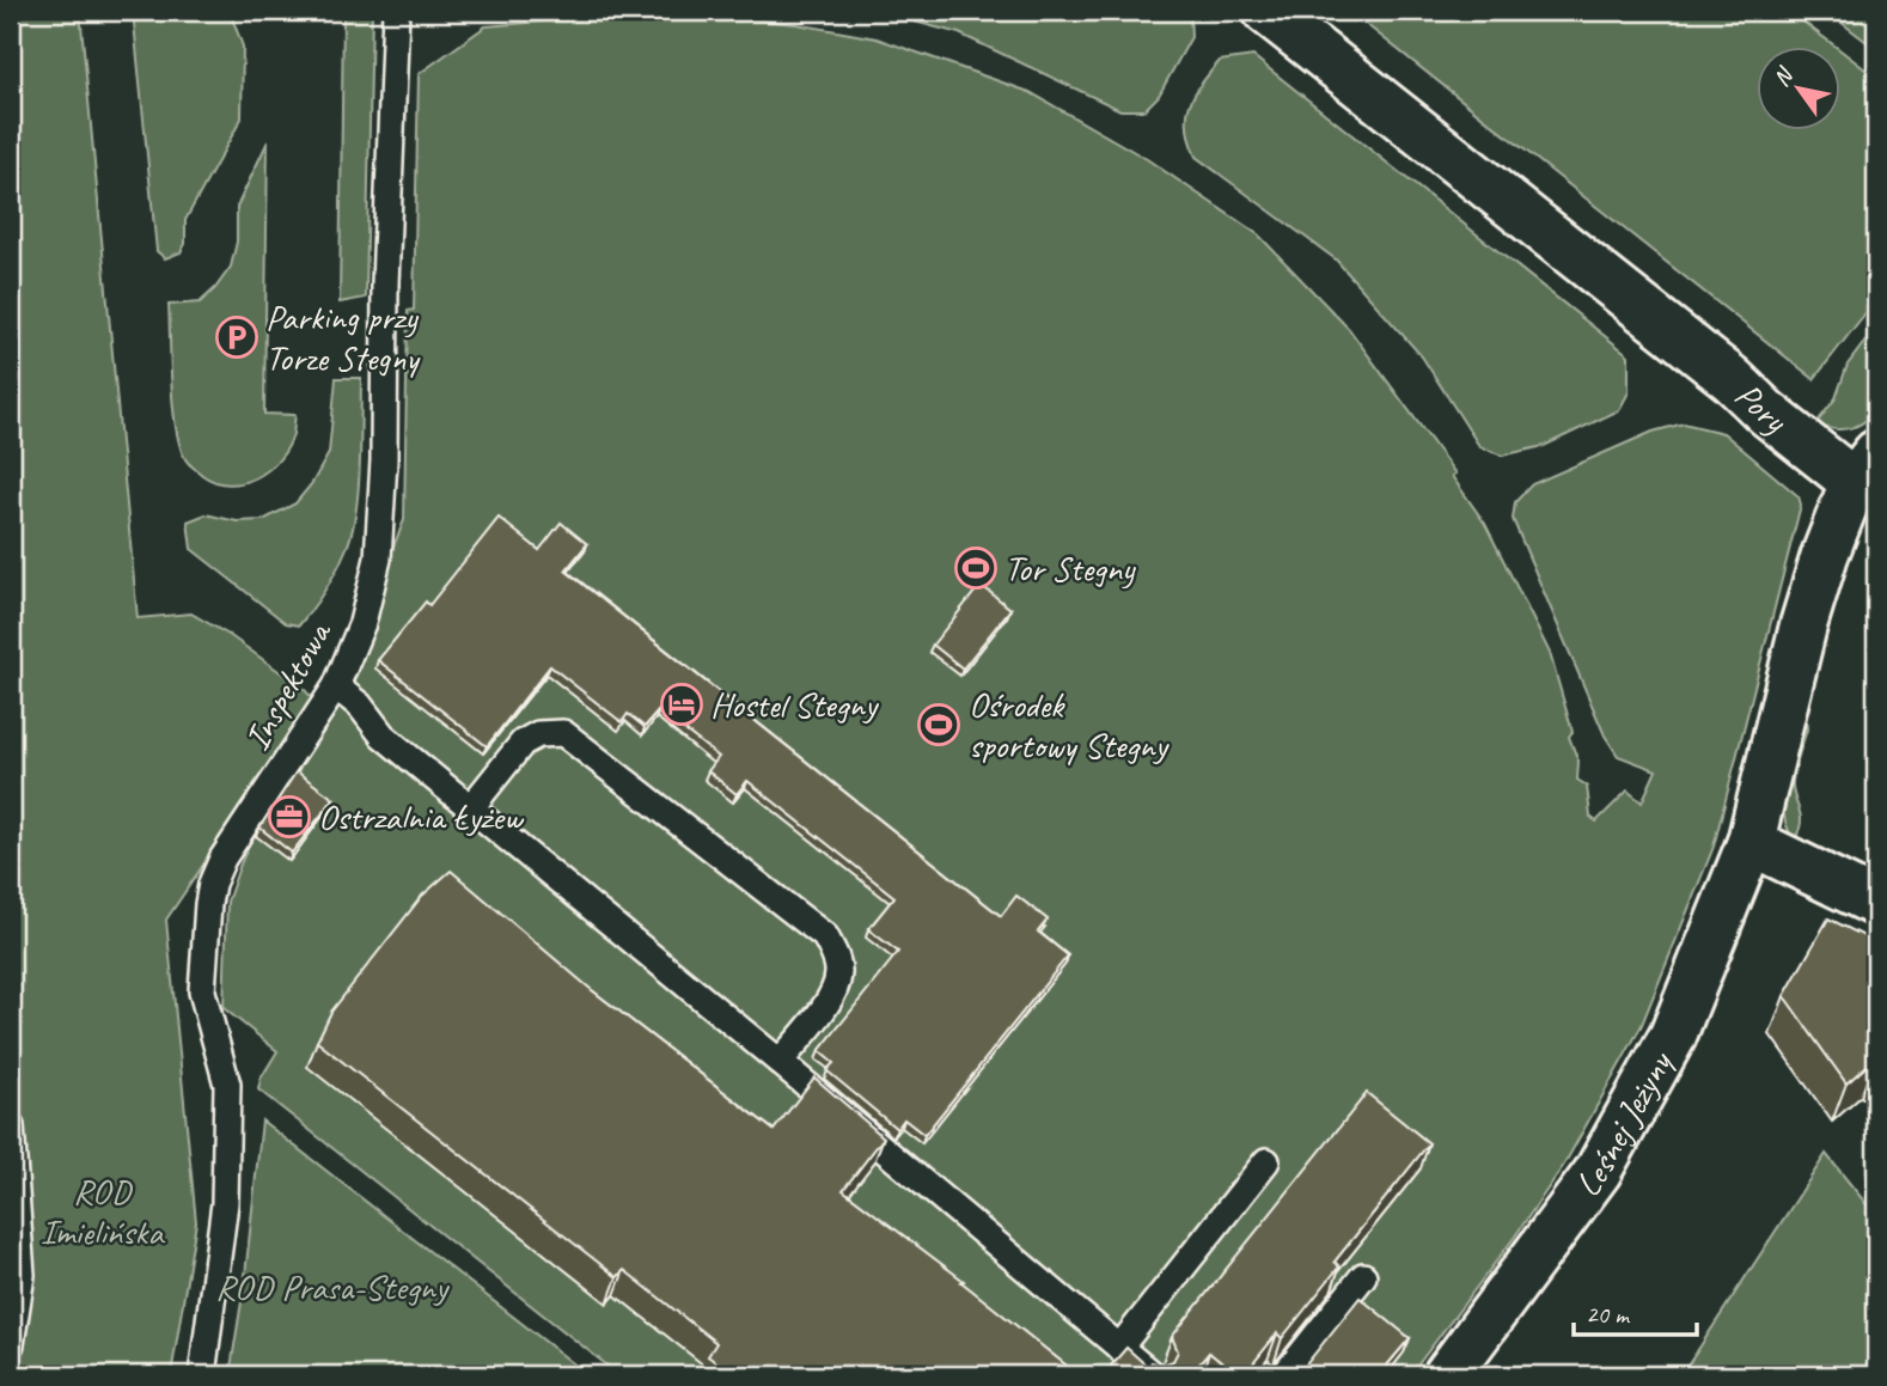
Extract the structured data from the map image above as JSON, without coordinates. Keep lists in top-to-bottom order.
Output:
{
  "streets": {
    "street": ["Pory", "Leśnej Jeżyny"],
    "lane": ["Inspektowa"]
  },
  "crossings": [
    ["Pory", "Leśnej Jeżyny"]
  ],
  "parks": ["ROD Imielińska", "ROD Prasa-Stegny"],
  "places": {
    "parking": ["Parking przy Torze Stegny"],
    "sports": ["Tor Stegny", "Ośrodek sportowy Stegny"],
    "hotel": ["Hostel Stegny"],
    "office": ["Ostrzalnia Łyżew"]
  },
  "scale_bar": "20 m",
  "north": "top left"
}
